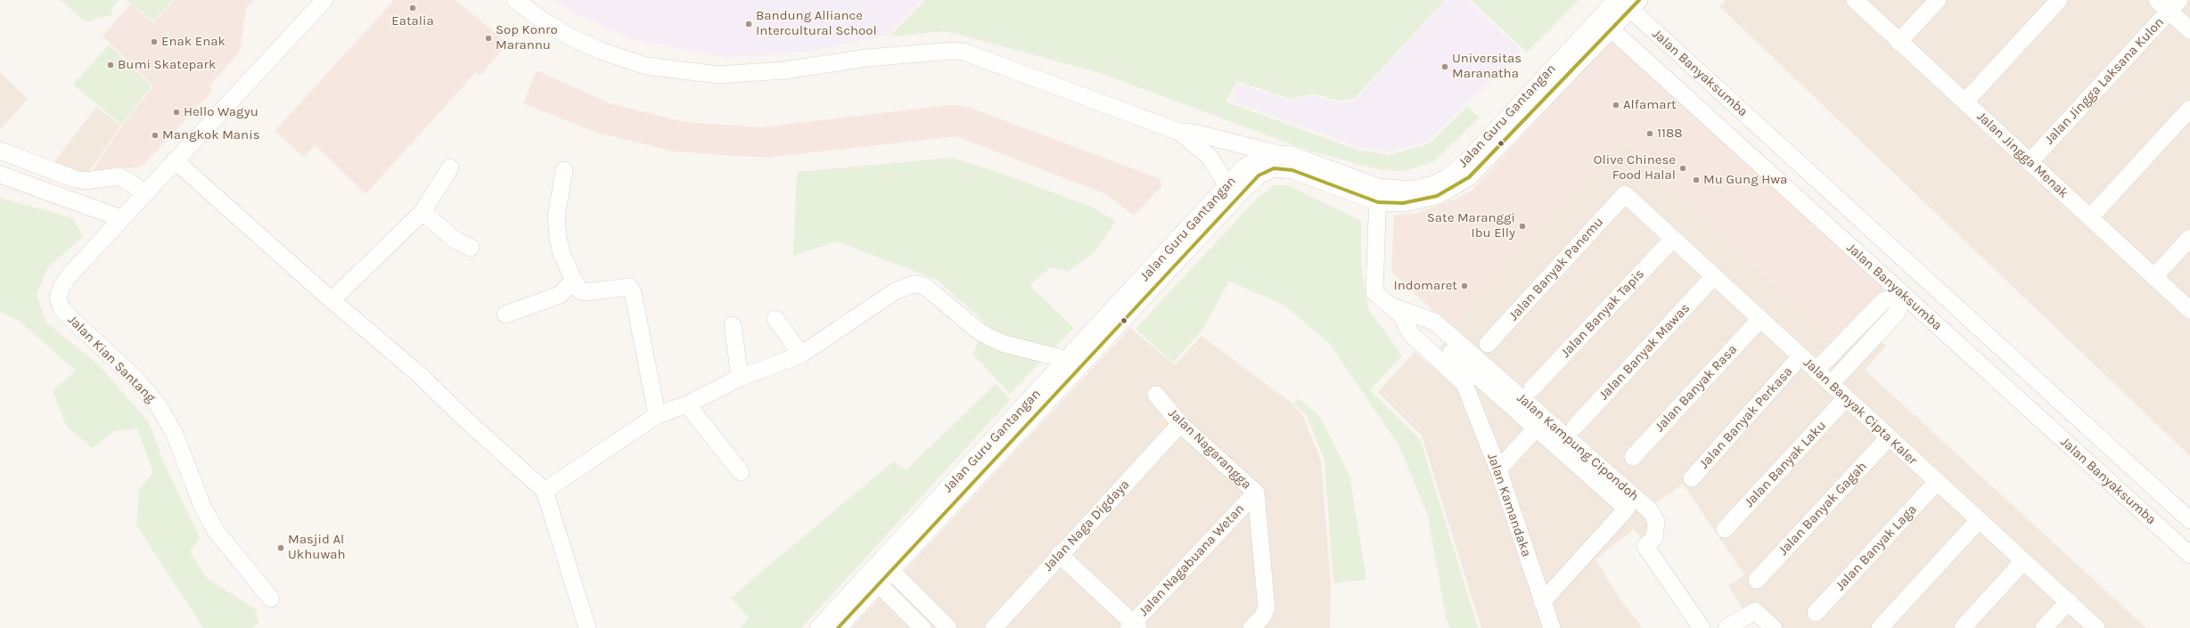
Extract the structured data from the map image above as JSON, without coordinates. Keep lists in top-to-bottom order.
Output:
{
  "streets": {
    "street": [
      "Jalan Banyaksumba",
      "Jalan Jingga Laksana Kulon",
      "Jalan Guru Gantangan",
      "Jalan Jingga Menak",
      "Jalan Banyak Panemu",
      "Jalan Banyak Tapis",
      "Jalan Banyak Mawas",
      "Jalan Kian Santang",
      "Jalan Banyak Rasa",
      "Jalan Banyak Cipta Kaler",
      "Jalan Banyak Perkasa",
      "Jalan Kampung Cipondoh",
      "Jalan Nagarangga",
      "Jalan Banyak Laku",
      "Jalan Kamandaka",
      "Jalan Banyak Gagah",
      "Jalan Naga Digdaya",
      "Jalan Banyak Laga",
      "Jalan Nagabuana Wetan"
    ]
  },
  "crossings": [
    ["Jalan Banyaksumba", "Jalan Guru Gantangan"],
    ["Jalan Jingga Laksana Kulon", "Jalan Jingga Menak"],
    ["Jalan Guru Gantangan", "Jalan Kamandaka"],
    ["Jalan Banyak Panemu", "Jalan Banyak Cipta Kaler"],
    ["Jalan Banyak Tapis", "Jalan Banyak Cipta Kaler"],
    ["Jalan Banyak Mawas", "Jalan Banyak Cipta Kaler"],
    ["Jalan Banyak Rasa", "Jalan Banyak Cipta Kaler"],
    ["Jalan Banyak Cipta Kaler", "Jalan Banyak Perkasa"],
    ["Jalan Banyak Cipta Kaler", "Jalan Banyak Laku"],
    ["Jalan Banyak Cipta Kaler", "Jalan Banyak Gagah"],
    ["Jalan Banyak Cipta Kaler", "Jalan Banyak Laga"],
    ["Jalan Kampung Cipondoh", "Jalan Kamandaka"],
    ["Jalan Nagarangga", "Jalan Naga Digdaya"],
    ["Jalan Nagarangga", "Jalan Nagabuana Wetan"]
  ],
  "places": [
    "Eatalia",
    "Bandung Alliance Intercultural School",
    "Sop Konro Marannu",
    "Enak Enak",
    "Bumi Skatepark",
    "Universitas Maranatha",
    "Alfamart",
    "Hello Wagyu",
    "1188",
    "Mangkok Manis",
    "Olive Chinese Food Halal",
    "Mu Gung Hwa",
    "Sate Maranggi Ibu Elly",
    "Indomaret",
    "Masjid Al Ukhuwah"
  ]
}
